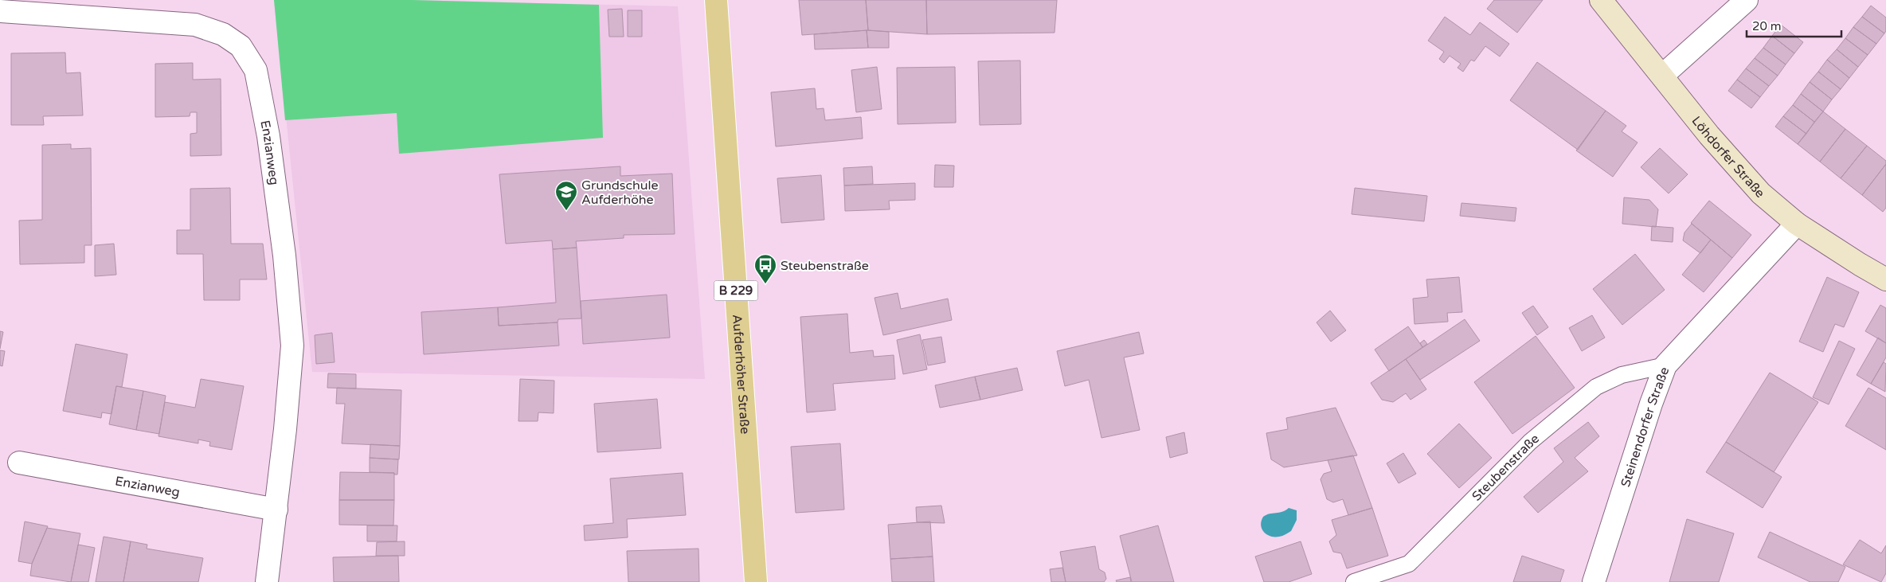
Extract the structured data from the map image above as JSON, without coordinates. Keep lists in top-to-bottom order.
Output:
{
  "streets": {
    "main road": ["Löhdorfer Straße", "B 229", "Aufderhöher Straße"],
    "street": ["Enzianweg", "Steinendorfer Straße"],
    "lane": ["Steubenstraße"]
  },
  "crossings": [
    ["Löhdorfer Straße", "Steinendorfer Straße"],
    ["Steinendorfer Straße", "Steubenstraße"]
  ],
  "places": {
    "school or university": ["Grundschule Aufderhöhe"],
    "bus stop": ["Steubenstraße"]
  },
  "scale_bar": "20 m"
}
